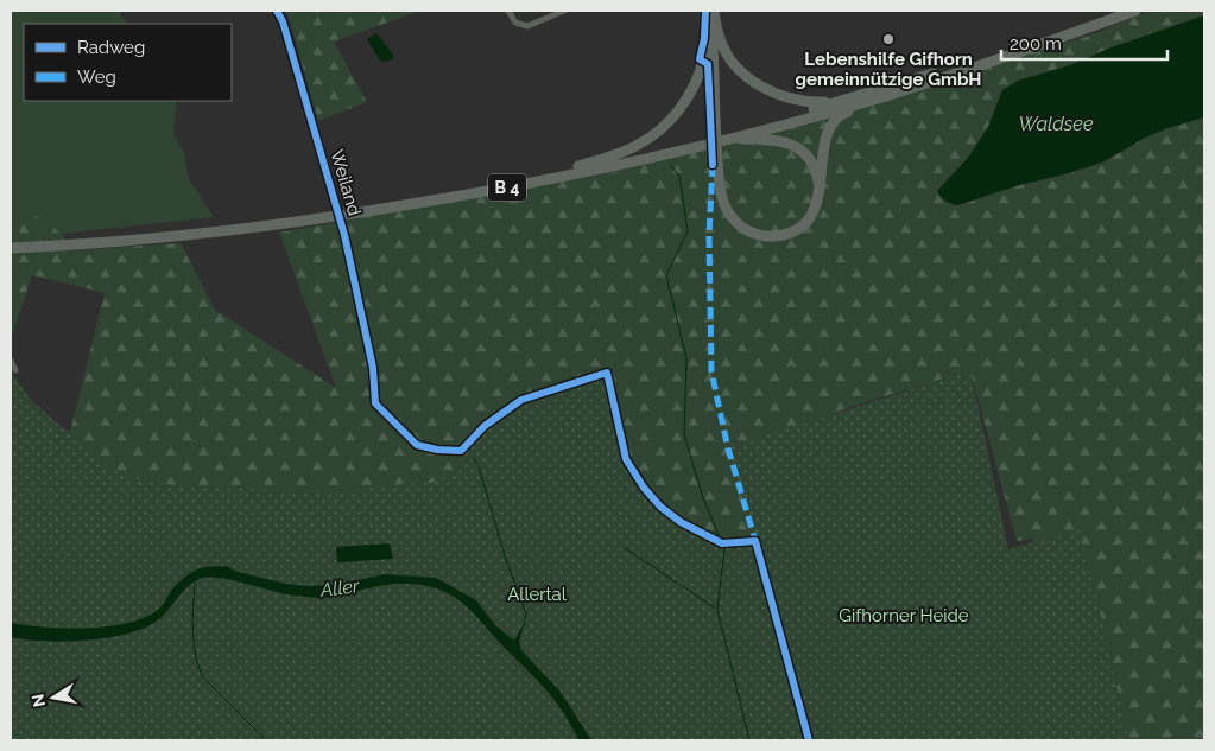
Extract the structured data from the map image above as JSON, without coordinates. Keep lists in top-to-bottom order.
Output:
{
  "streets": {
    "highway": ["B 4"],
    "street": ["Weiland"]
  },
  "water": ["Waldsee", "Aller"],
  "parks": ["Allertal", "Gifhorner Heide"],
  "places": ["Lebenshilfe Gifhorn gemeinnützige GmbH"],
  "legend": ["Radweg", "Weg"],
  "scale_bar": "200 m",
  "north": "left"
}
